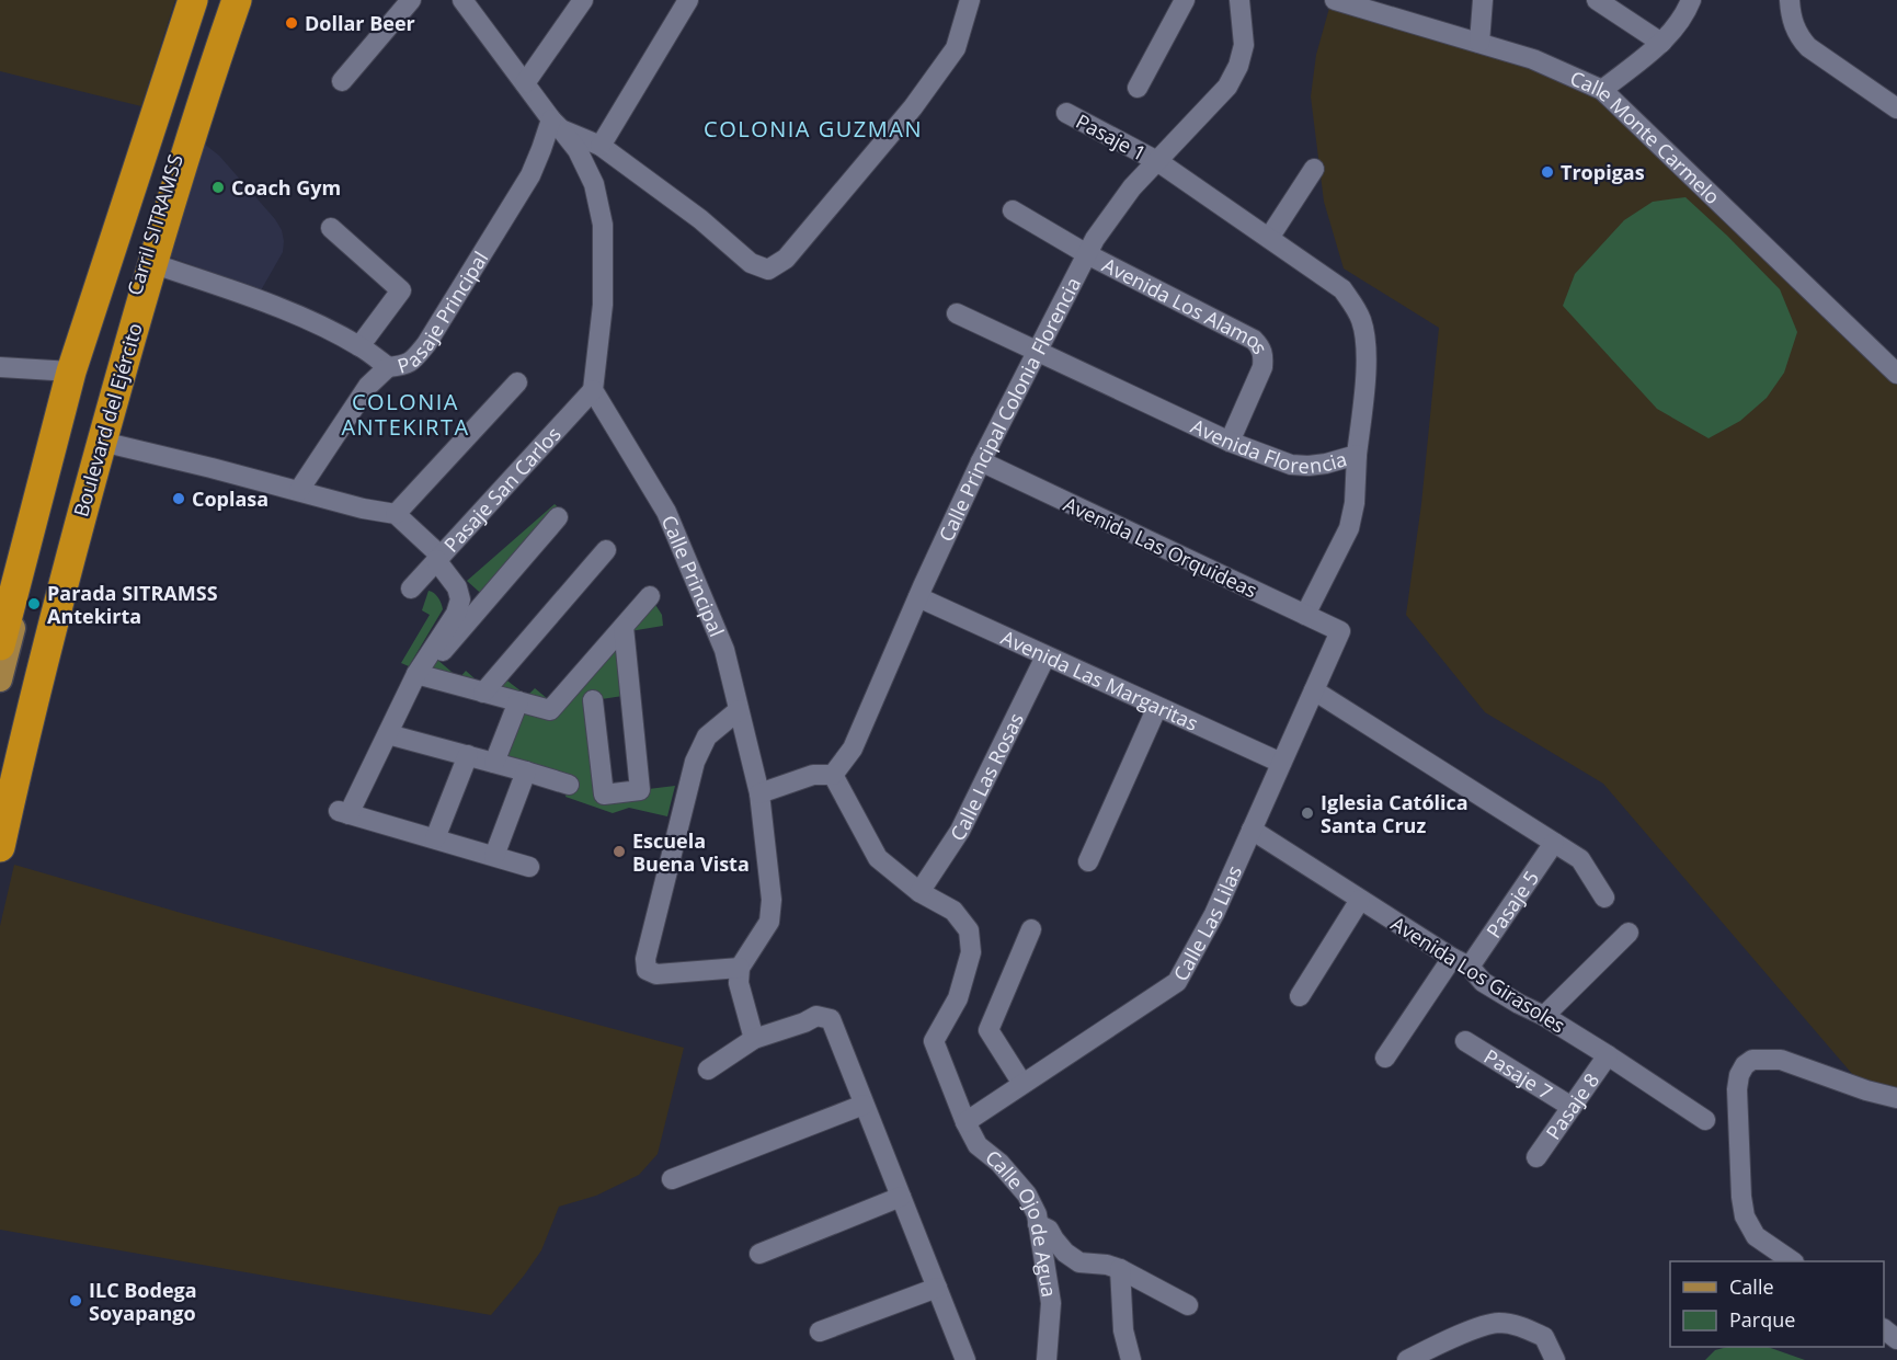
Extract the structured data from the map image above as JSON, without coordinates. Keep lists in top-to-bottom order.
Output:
{
  "streets": {
    "highway": ["Boulevard del Ejército"],
    "main road": ["Carril SITRAMSS"],
    "street": [
      "Pasaje 1",
      "Calle Monte Carmelo",
      "Pasaje Principal",
      "Avenida Los Alamos",
      "Calle Principal Colonia Florencia",
      "Avenida Florencia",
      "Pasaje San Carlos",
      "Avenida Las Orquideas",
      "Calle Principal",
      "Avenida Las Margaritas",
      "Calle Las Rosas",
      "Pasaje 5",
      "Calle Las Lilas",
      "Avenida Los Girasoles",
      "Pasaje 7",
      "Pasaje 8",
      "Calle Ojo de Agua"
    ]
  },
  "crossings": [
    ["Pasaje 1", "Calle Principal Colonia Florencia"],
    ["Pasaje 1", "Avenida Florencia"],
    ["Pasaje Principal", "Boulevard del Ejército"],
    ["Avenida Los Alamos", "Calle Principal Colonia Florencia"],
    ["Avenida Los Alamos", "Avenida Florencia"],
    ["Calle Principal Colonia Florencia", "Avenida Florencia"],
    ["Calle Principal Colonia Florencia", "Avenida Las Orquideas"],
    ["Calle Principal Colonia Florencia", "Avenida Las Margaritas"],
    ["Calle Principal Colonia Florencia", "Calle Ojo de Agua"],
    ["Pasaje San Carlos", "Calle Principal"],
    ["Avenida Las Orquideas", "Calle Las Lilas"],
    ["Avenida Las Margaritas", "Calle Las Rosas"],
    ["Avenida Las Margaritas", "Calle Las Lilas"],
    ["Calle Las Rosas", "Calle Ojo de Agua"],
    ["Pasaje 5", "Avenida Los Girasoles"],
    ["Calle Las Lilas", "Avenida Los Girasoles"],
    ["Calle Las Lilas", "Calle Ojo de Agua"],
    ["Avenida Los Girasoles", "Pasaje 8"],
    ["Pasaje 7", "Pasaje 8"]
  ],
  "districts": ["COLONIA GUZMAN", "COLONIA ANTEKIRTA"],
  "places": [
    "Dollar Beer",
    "Tropigas",
    "Coach Gym",
    "Coplasa",
    "Parada SITRAMSS Antekirta",
    "Iglesia Católica Santa Cruz",
    "Escuela Buena Vista",
    "ILC Bodega Soyapango"
  ],
  "legend": ["Calle", "Parque"]
}
